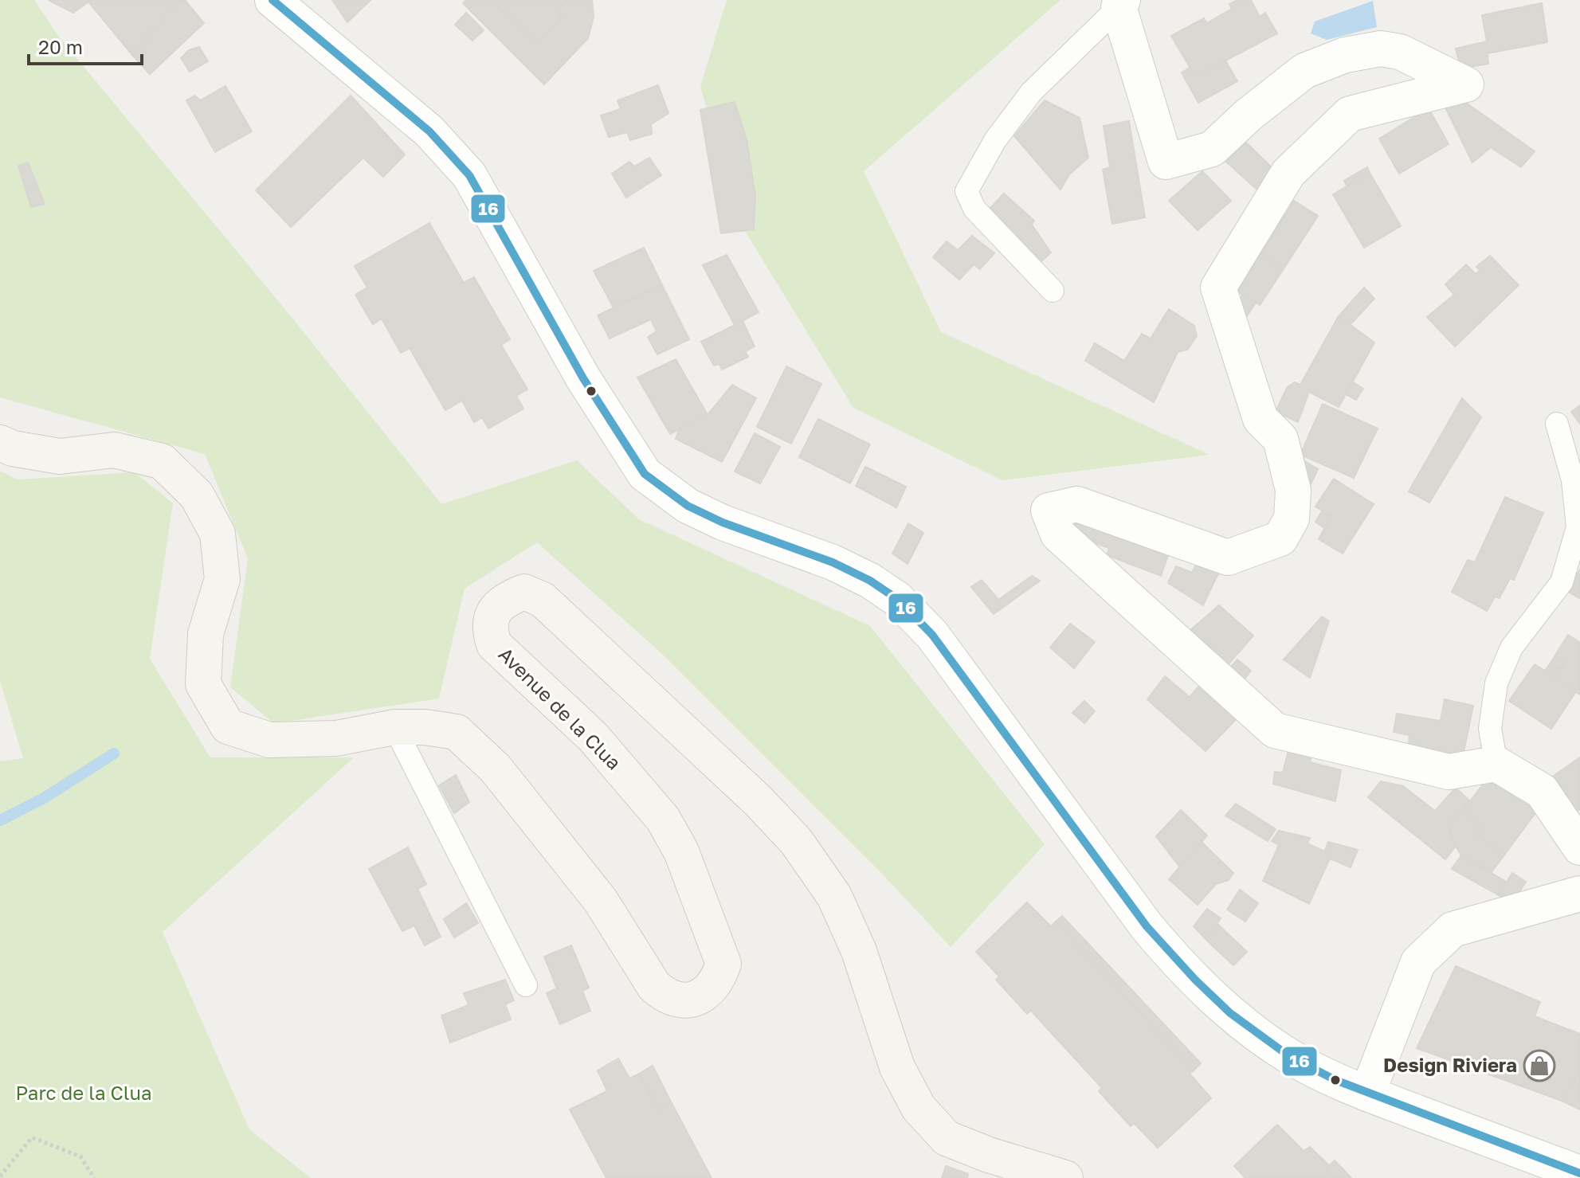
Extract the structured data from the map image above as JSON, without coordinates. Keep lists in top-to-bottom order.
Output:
{
  "streets": {
    "street": ["Avenue de la Clua"]
  },
  "parks": ["Parc de la Clua"],
  "places": {
    "shop": ["Design Riviera"]
  },
  "lines": ["transit line 16"],
  "scale_bar": "20 m"
}
